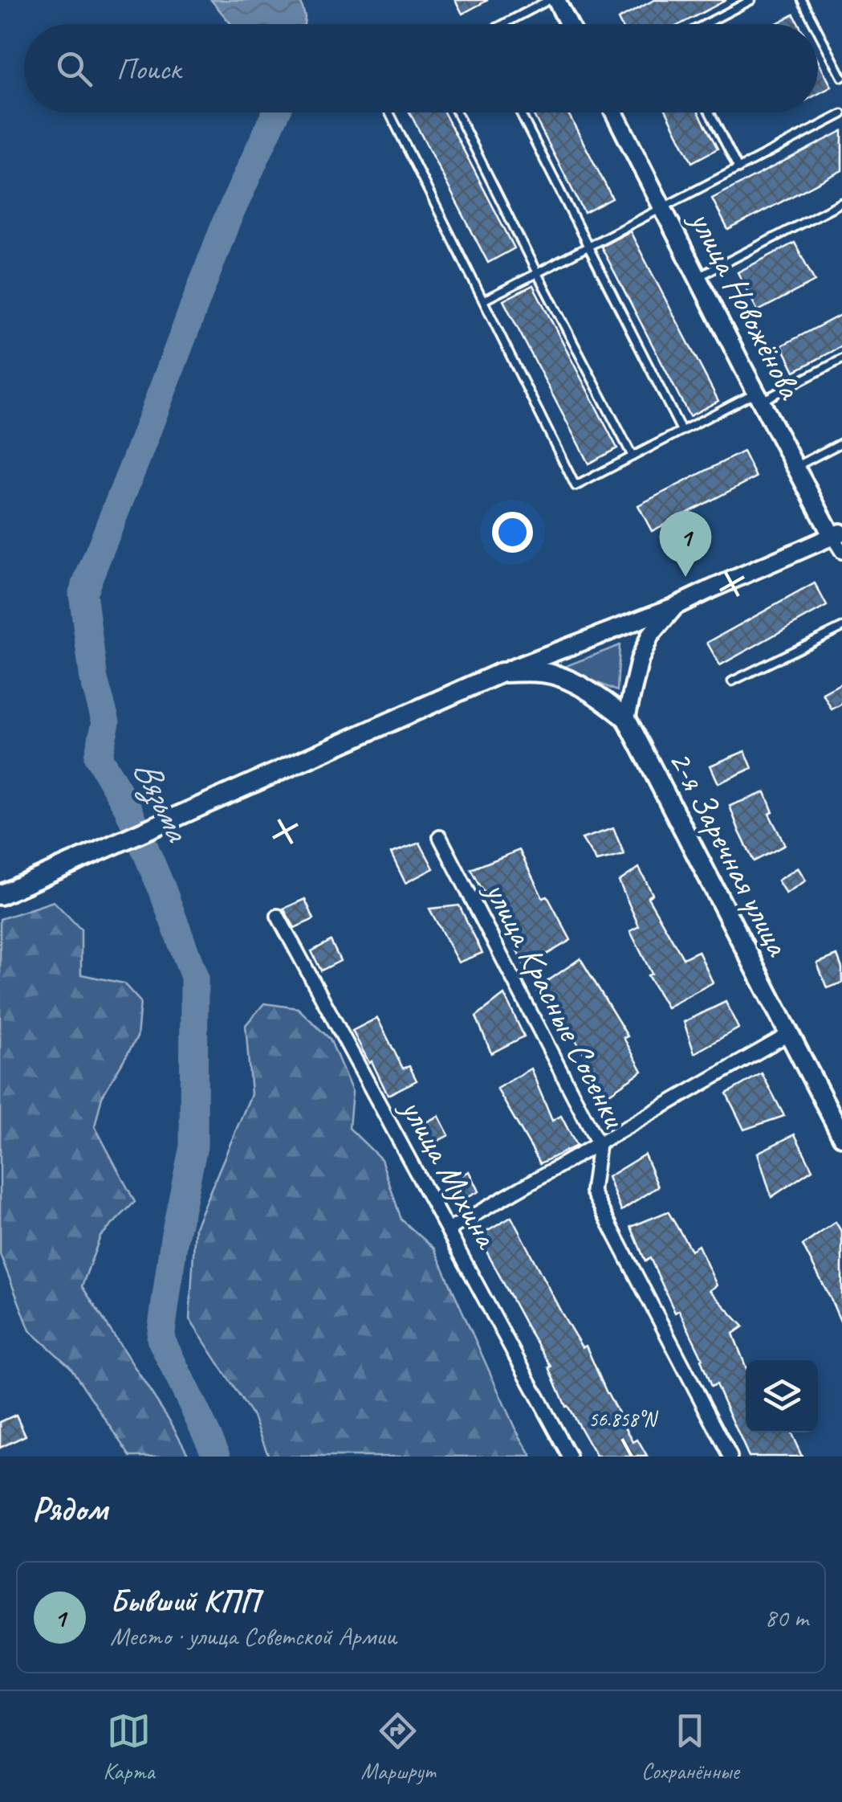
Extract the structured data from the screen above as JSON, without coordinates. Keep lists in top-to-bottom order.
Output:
{
  "streets": {
    "main road": ["2-я Заречная улица"],
    "street": ["улица Новожёнова", "улица Красные Сосенки", "улица Мухина"]
  },
  "water": ["Вязьма"],
  "page": {
    "search": "Поиск",
    "pins": "1",
    "heading": "Рядом",
    "list": [
      {
        "mark": "1",
        "name": "Бывший КПП",
        "note": "Место · улица Советской Армии",
        "value": "80 m"
      }
    ],
    "nav": ["Карта", "Маршрут", "Сохранённые"]
  },
  "coordinates": ["56.858°N"]
}
